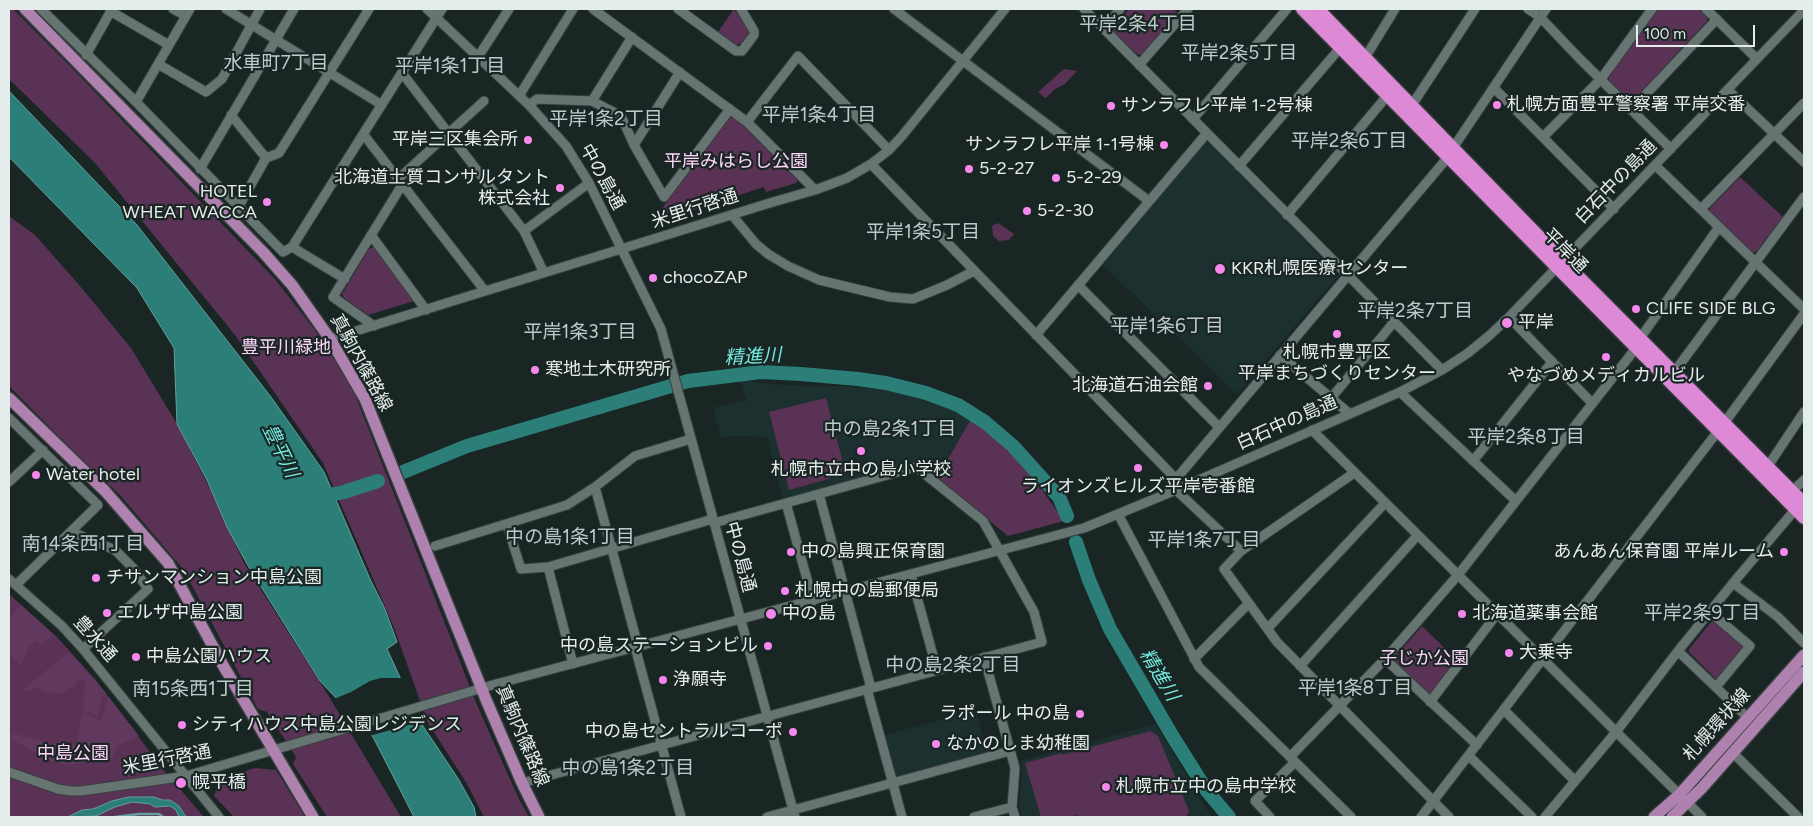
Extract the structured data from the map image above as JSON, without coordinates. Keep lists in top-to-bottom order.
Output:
{
  "streets": {
    "highway": ["平岸通"],
    "main road": ["真駒内篠路線", "札幌環状線"],
    "street": [
      "中の島通",
      "白石中の島通",
      "米里行啓通",
      "豊水通"
    ]
  },
  "crossings": [
    ["中の島通", "白石中の島通"],
    ["中の島通", "米里行啓通"],
    ["白石中の島通", "米里行啓通"],
    ["白石中の島通", "平岸通"],
    ["白石中の島通", "真駒内篠路線"],
    ["米里行啓通", "真駒内篠路線"],
    ["米里行啓通", "豊水通"]
  ],
  "districts": [
    "平岸2条4丁目",
    "平岸2条5丁目",
    "水車町7丁目",
    "平岸1条1丁目",
    "平岸1条4丁目",
    "平岸1条2丁目",
    "平岸2条6丁目",
    "平岸1条5丁目",
    "平岸2条7丁目",
    "平岸1条6丁目",
    "平岸1条3丁目",
    "中の島2条1丁目",
    "平岸2条8丁目",
    "中の島1条1丁目",
    "平岸1条7丁目",
    "南14条西1丁目",
    "平岸2条9丁目",
    "中の島2条2丁目",
    "平岸1条8丁目",
    "南15条西1丁目",
    "中の島1条2丁目"
  ],
  "water": ["精進川", "豊平川"],
  "parks": [
    "平岸みはらし公園",
    "豊平川緑地",
    "子じか公園",
    "中島公園"
  ],
  "places": [
    "札幌方面豊平警察署 平岸交番",
    "サンラフレ平岸 1-2号棟",
    "平岸三区集会所",
    "サンラフレ平岸 1-1号棟",
    "5-2-27",
    "5-2-29",
    "北海道土質コンサルタント 株式会社",
    "HOTEL WHEAT WACCA",
    "5-2-30",
    "KKR札幌医療センター",
    "chocoZAP",
    "CLIFE SIDE BLG",
    "平岸",
    "札幌市豊平区 平岸まちづくりセンター",
    "やなづめメディカルビル",
    "寒地土木研究所",
    "北海道石油会館",
    "札幌市立中の島小学校",
    "ライオンズヒルズ平岸壱番館",
    "Water hotel",
    "中の島興正保育園",
    "あんあん保育園 平岸ルーム",
    "チサンマンション中島公園",
    "札幌中の島郵便局",
    "エルザ中島公園",
    "中の島",
    "北海道薬事会館",
    "中の島ステーションビル",
    "大乗寺",
    "中島公園ハウス",
    "浄願寺",
    "ラポール 中の島",
    "シティハウス中島公園レジデンス",
    "中の島セントラルコーポ",
    "なかのしま幼稚園",
    "幌平橋",
    "札幌市立中の島中学校"
  ],
  "scale_bar": "100 m"
}
